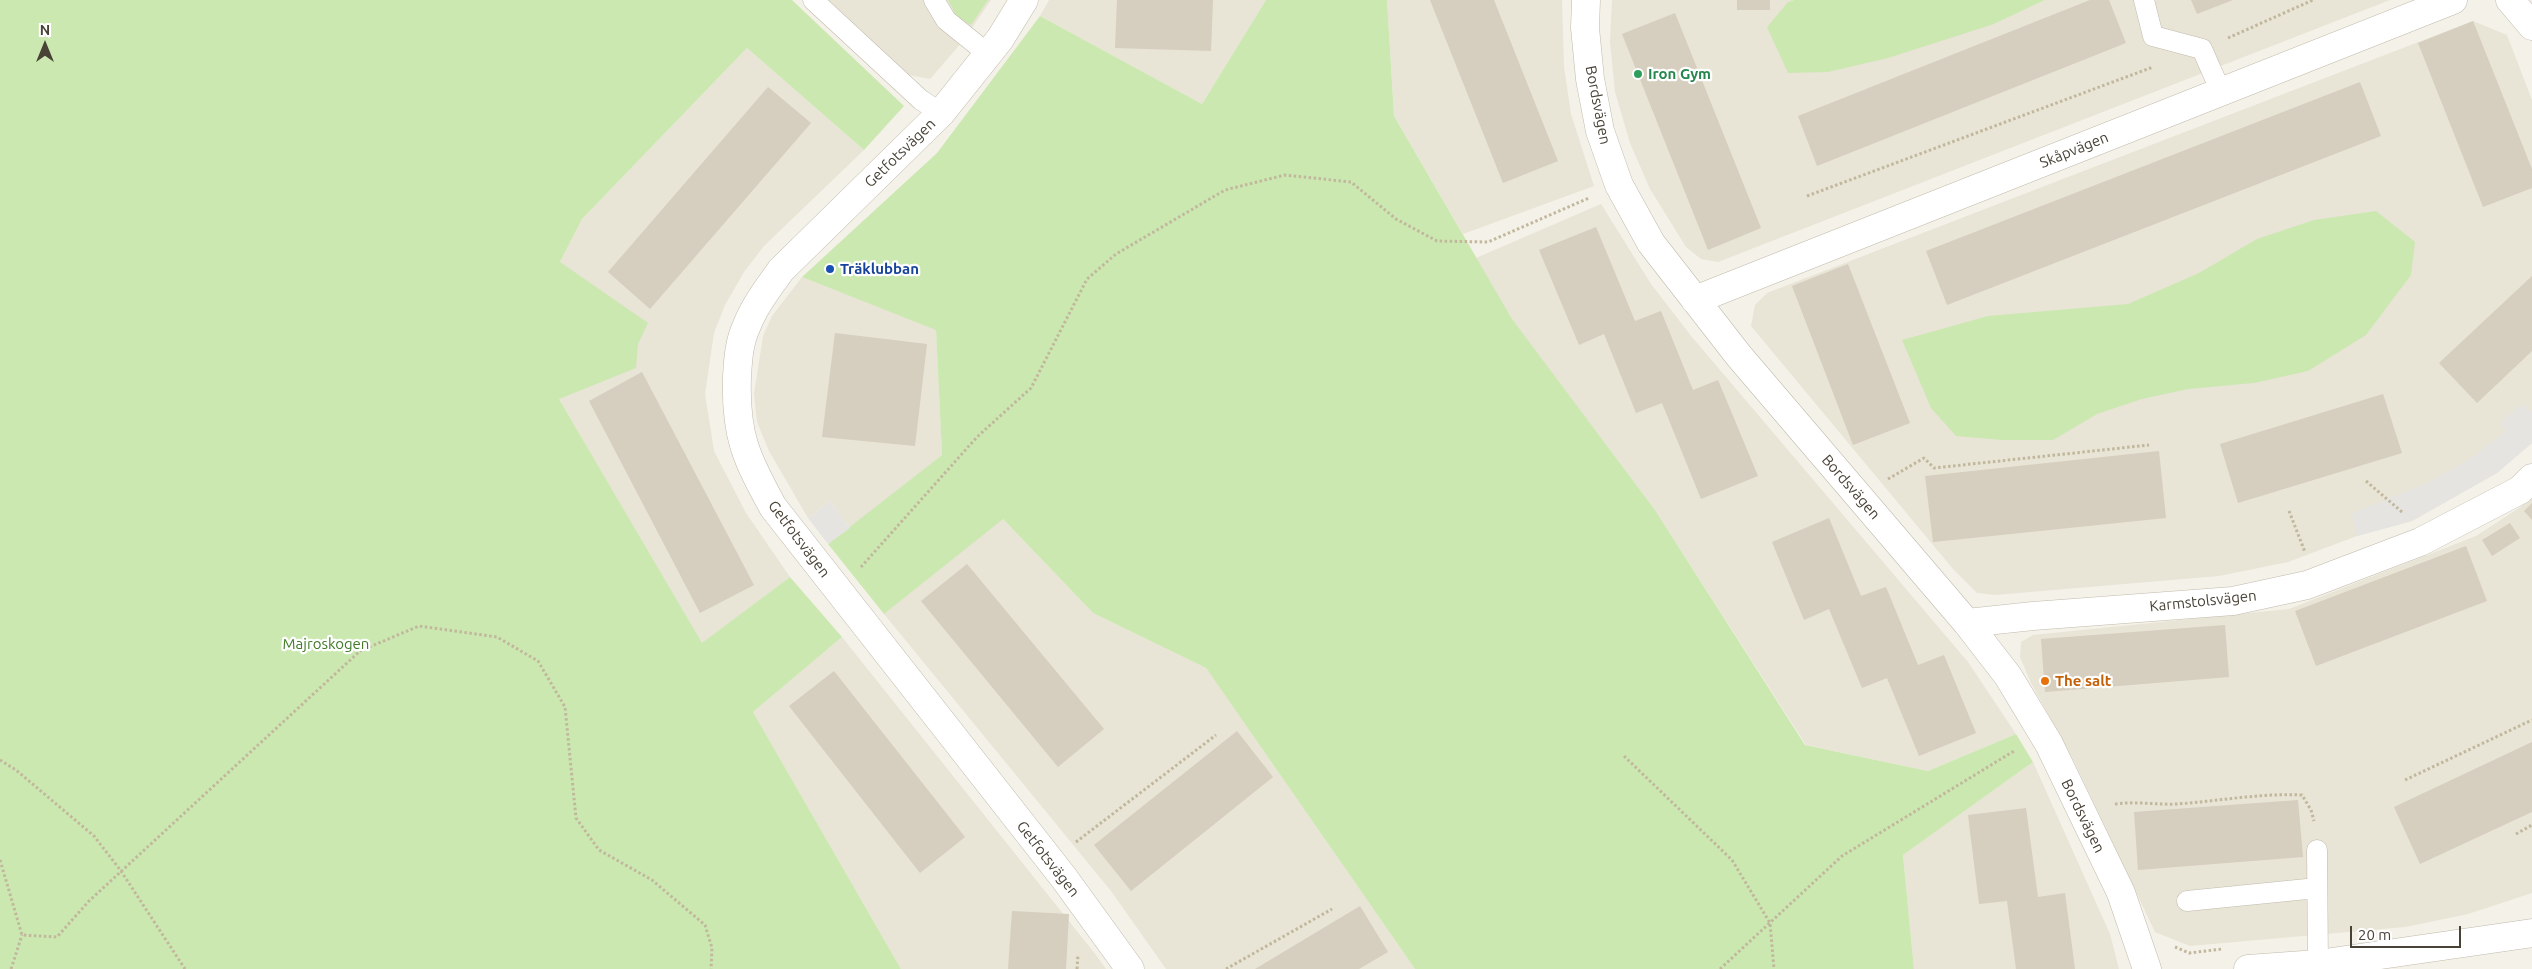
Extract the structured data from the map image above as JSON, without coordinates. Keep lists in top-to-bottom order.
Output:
{
  "streets": {
    "street": [
      "Bordsvägen",
      "Skåpvägen",
      "Getfotsvägen",
      "Karmstolsvägen"
    ]
  },
  "crossings": [
    ["Bordsvägen", "Skåpvägen"],
    ["Bordsvägen", "Karmstolsvägen"]
  ],
  "parks": ["Majroskogen"],
  "places": ["Iron Gym", "Träklubban", "The salt"],
  "scale_bar": "20 m",
  "north": "top"
}
